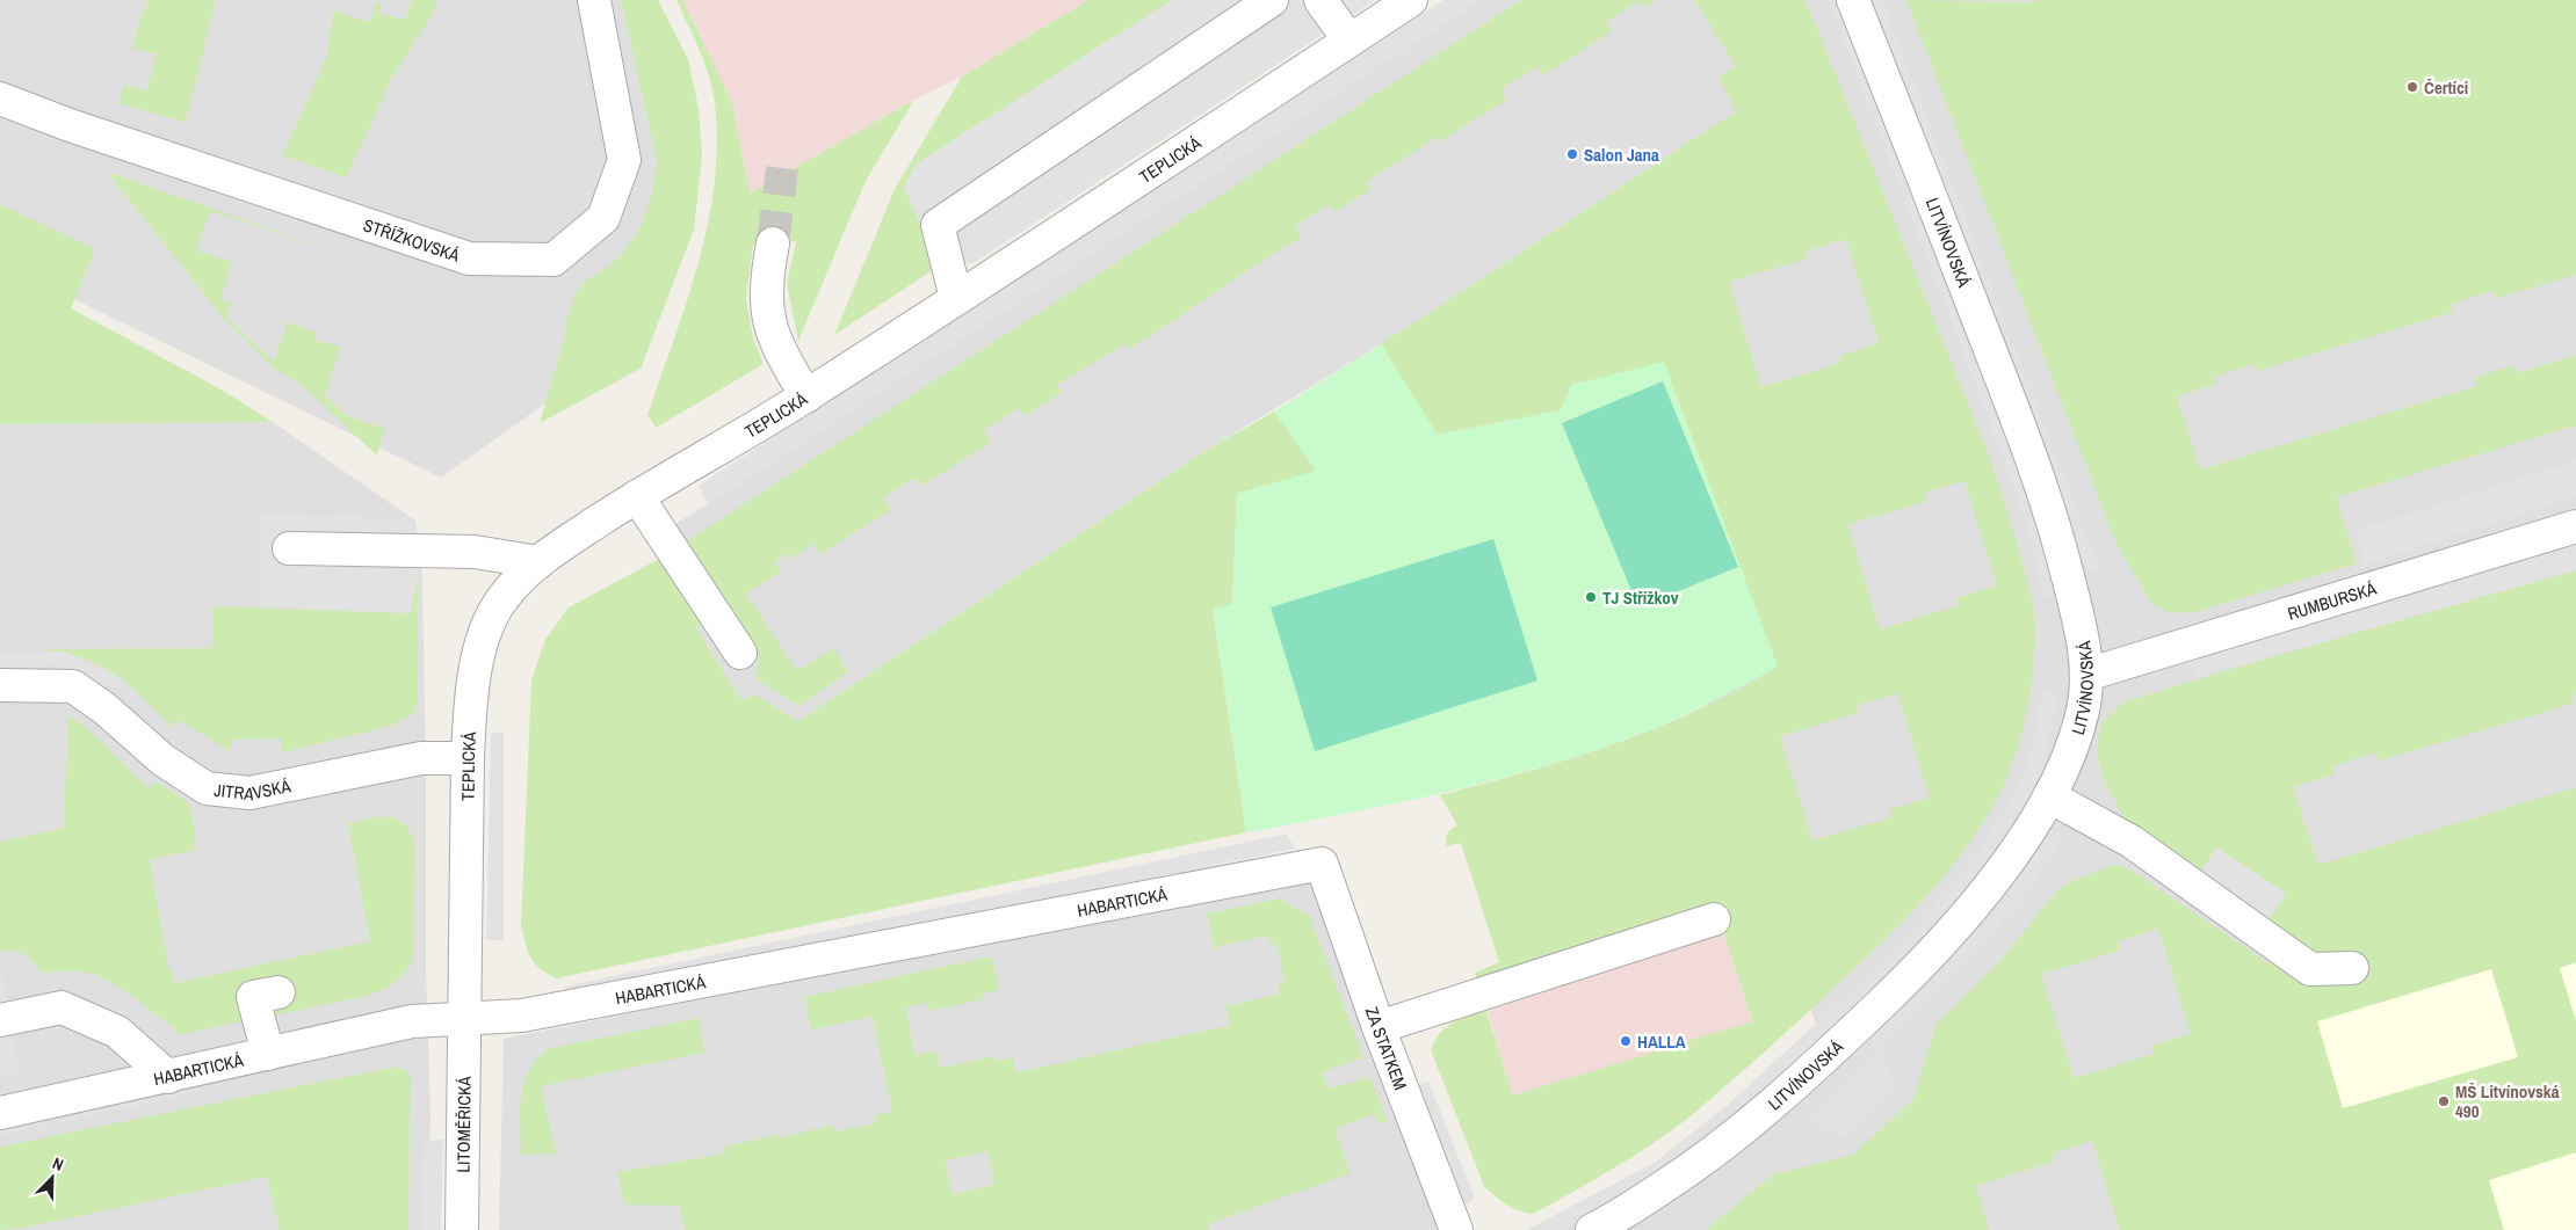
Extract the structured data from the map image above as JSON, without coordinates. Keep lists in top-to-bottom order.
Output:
{
  "streets": {
    "street": [
      "TEPLICKÁ",
      "STŘÍŽKOVSKÁ",
      "LITVÍNOVSKÁ",
      "RUMBURSKÁ",
      "JITRAVSKÁ",
      "HABARTICKÁ",
      "ZA STATKEM",
      "LITOMĚŘICKÁ"
    ]
  },
  "crossings": [
    ["TEPLICKÁ", "JITRAVSKÁ"],
    ["TEPLICKÁ", "HABARTICKÁ"],
    ["TEPLICKÁ", "LITOMĚŘICKÁ"],
    ["LITVÍNOVSKÁ", "RUMBURSKÁ"],
    ["HABARTICKÁ", "ZA STATKEM"],
    ["HABARTICKÁ", "LITOMĚŘICKÁ"]
  ],
  "places": [
    "Čertíci",
    "Salon Jana",
    "TJ Střížkov",
    "HALLA",
    "MŠ Litvínovská 490"
  ],
  "north": "top right"
}
